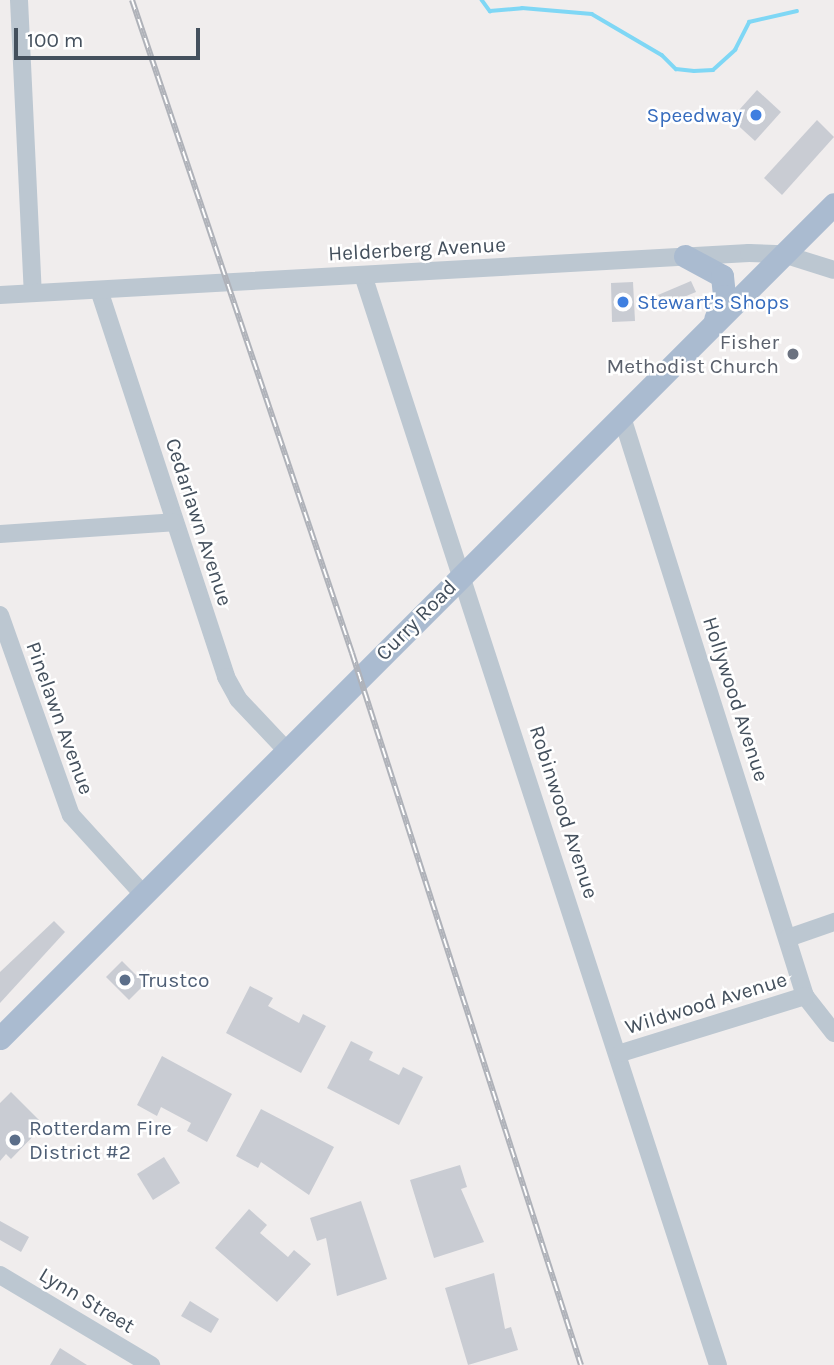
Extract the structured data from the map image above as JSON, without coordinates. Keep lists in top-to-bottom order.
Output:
{
  "streets": {
    "main road": ["Curry Road"],
    "street": [
      "Helderberg Avenue",
      "Cedarlawn Avenue",
      "Hollywood Avenue",
      "Pinelawn Avenue",
      "Robinwood Avenue",
      "Wildwood Avenue",
      "Lynn Street"
    ]
  },
  "crossings": [
    ["Helderberg Avenue", "Cedarlawn Avenue"],
    ["Helderberg Avenue", "Curry Road"],
    ["Helderberg Avenue", "Robinwood Avenue"],
    ["Cedarlawn Avenue", "Curry Road"],
    ["Curry Road", "Hollywood Avenue"],
    ["Curry Road", "Pinelawn Avenue"],
    ["Curry Road", "Robinwood Avenue"],
    ["Hollywood Avenue", "Wildwood Avenue"],
    ["Robinwood Avenue", "Wildwood Avenue"]
  ],
  "places": [
    "Speedway",
    "Stewart's Shops",
    "Fisher Methodist Church",
    "Trustco",
    "Rotterdam Fire District #2"
  ],
  "scale_bar": "100 m"
}
